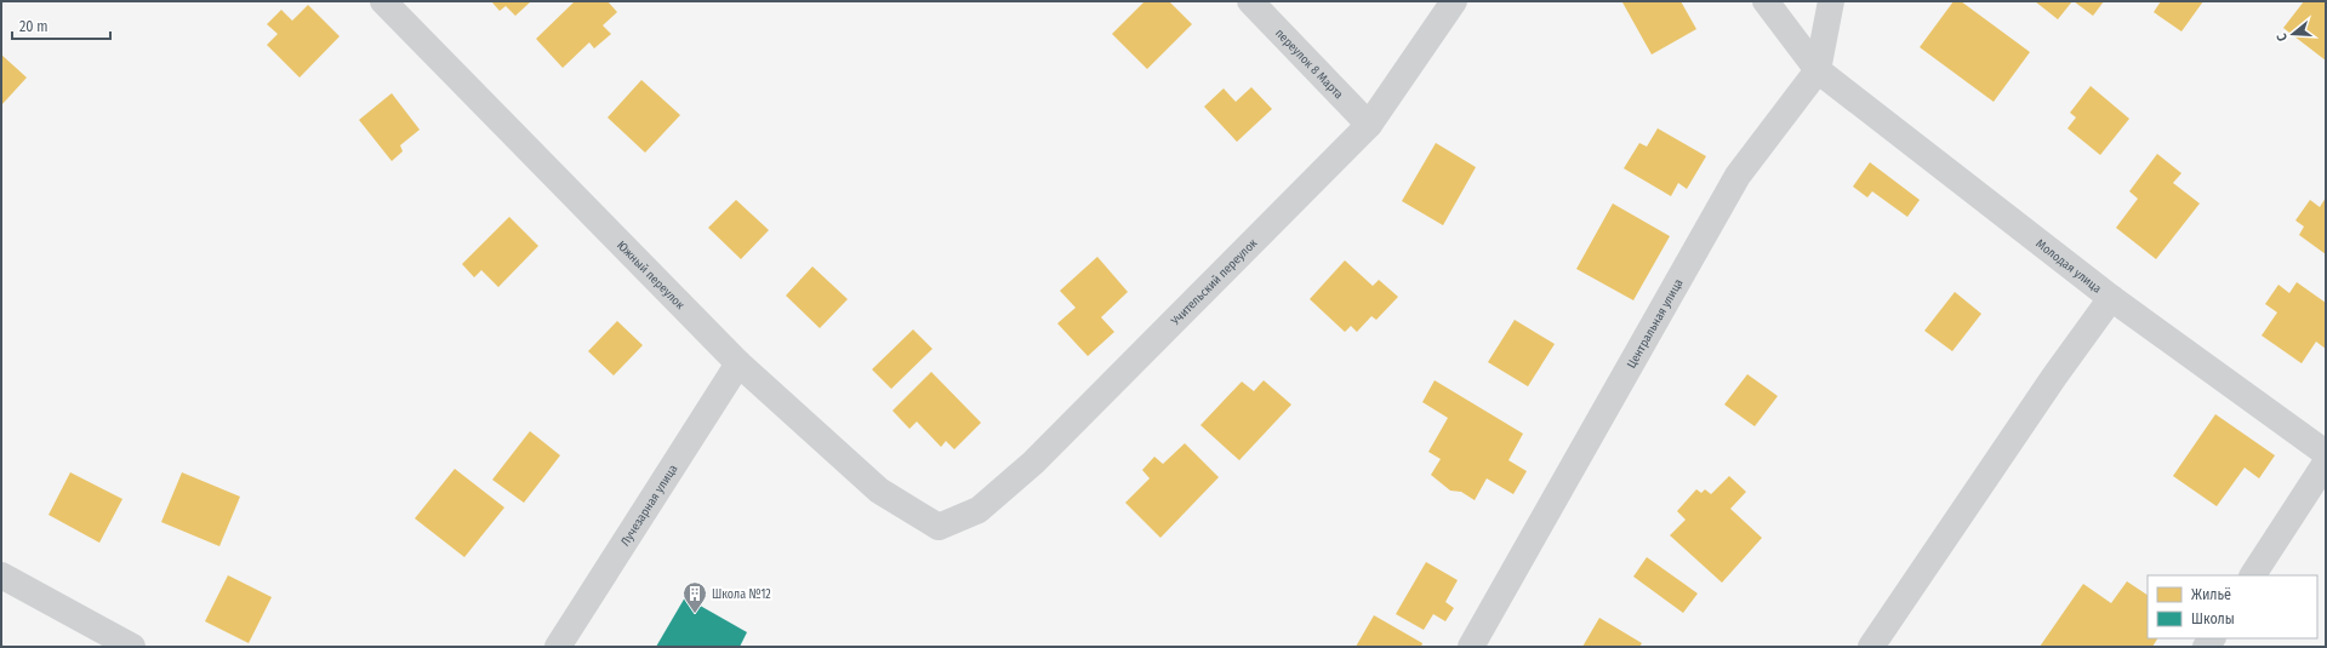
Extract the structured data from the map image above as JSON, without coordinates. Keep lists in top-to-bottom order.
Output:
{
  "streets": {
    "street": [
      "переулок 8 Марта",
      "Молодая улица",
      "Южный переулок",
      "Учительский переулок",
      "Центральная улица",
      "Лучезарная улица"
    ]
  },
  "crossings": [
    ["переулок 8 Марта", "Учительский переулок"],
    ["Молодая улица", "Центральная улица"],
    ["Южный переулок", "Учительский переулок"],
    ["Южный переулок", "Лучезарная улица"]
  ],
  "places": {
    "building": ["Школа №12"]
  },
  "legend": ["Жильё", "Школы"],
  "scale_bar": "20 m",
  "north": "left"
}
